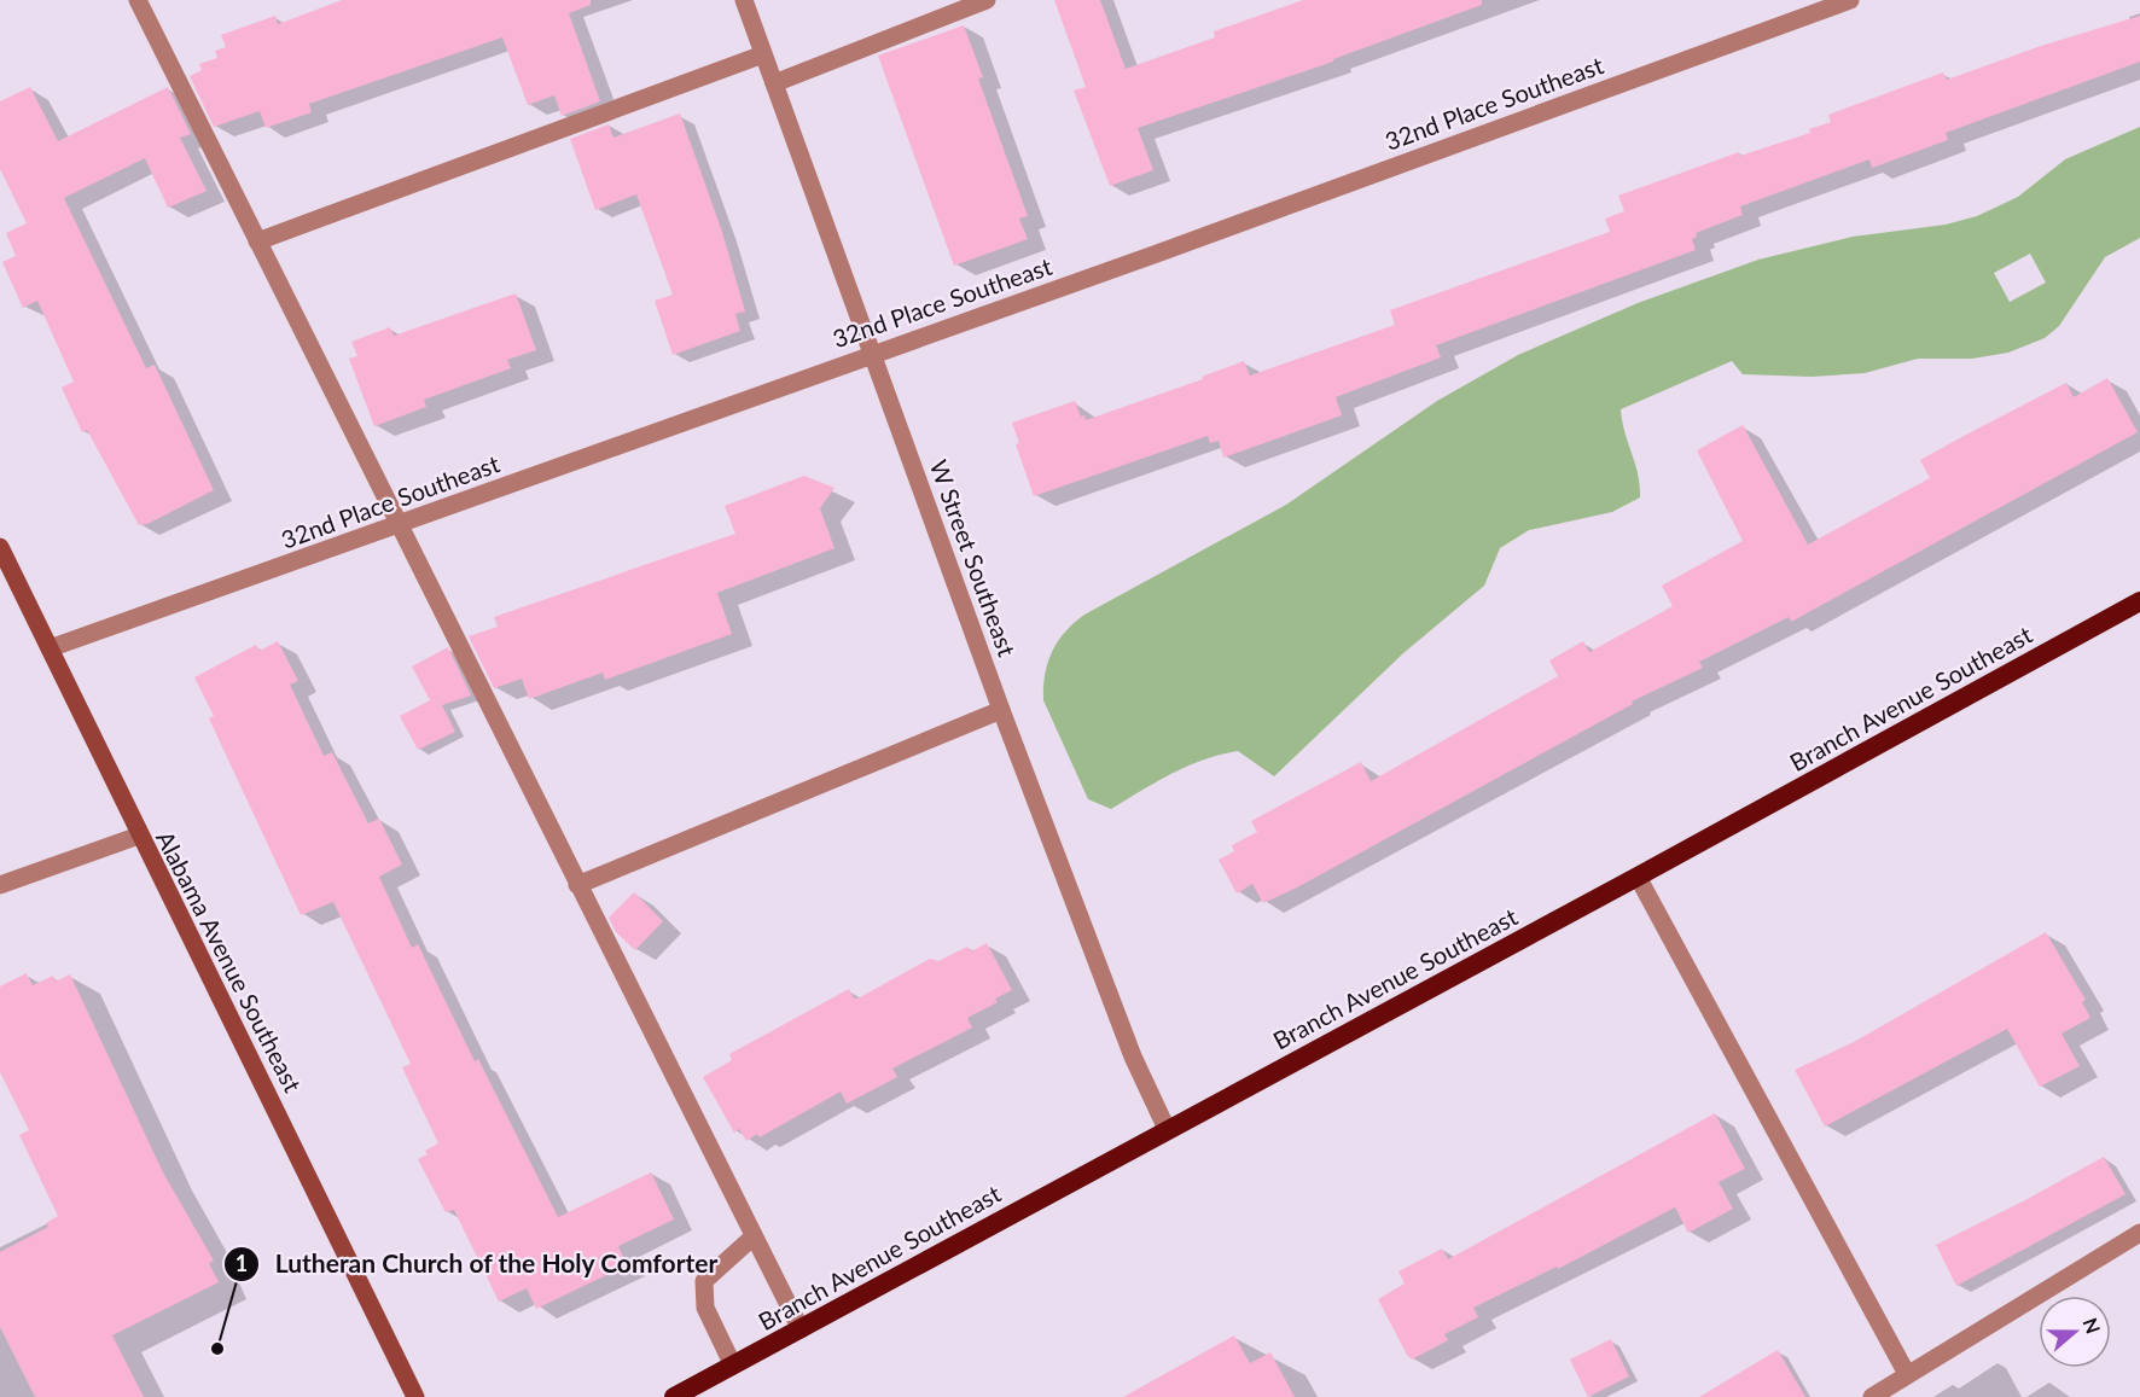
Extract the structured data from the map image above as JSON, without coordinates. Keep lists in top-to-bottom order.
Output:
{
  "streets": {
    "highway": ["Branch Avenue Southeast"],
    "main road": ["Alabama Avenue Southeast"],
    "street": ["32nd Place Southeast", "W Street Southeast"]
  },
  "crossings": [
    ["32nd Place Southeast", "W Street Southeast"],
    ["32nd Place Southeast", "Alabama Avenue Southeast"],
    ["W Street Southeast", "Branch Avenue Southeast"]
  ],
  "places": ["Lutheran Church of the Holy Comforter"],
  "north": "right"
}
